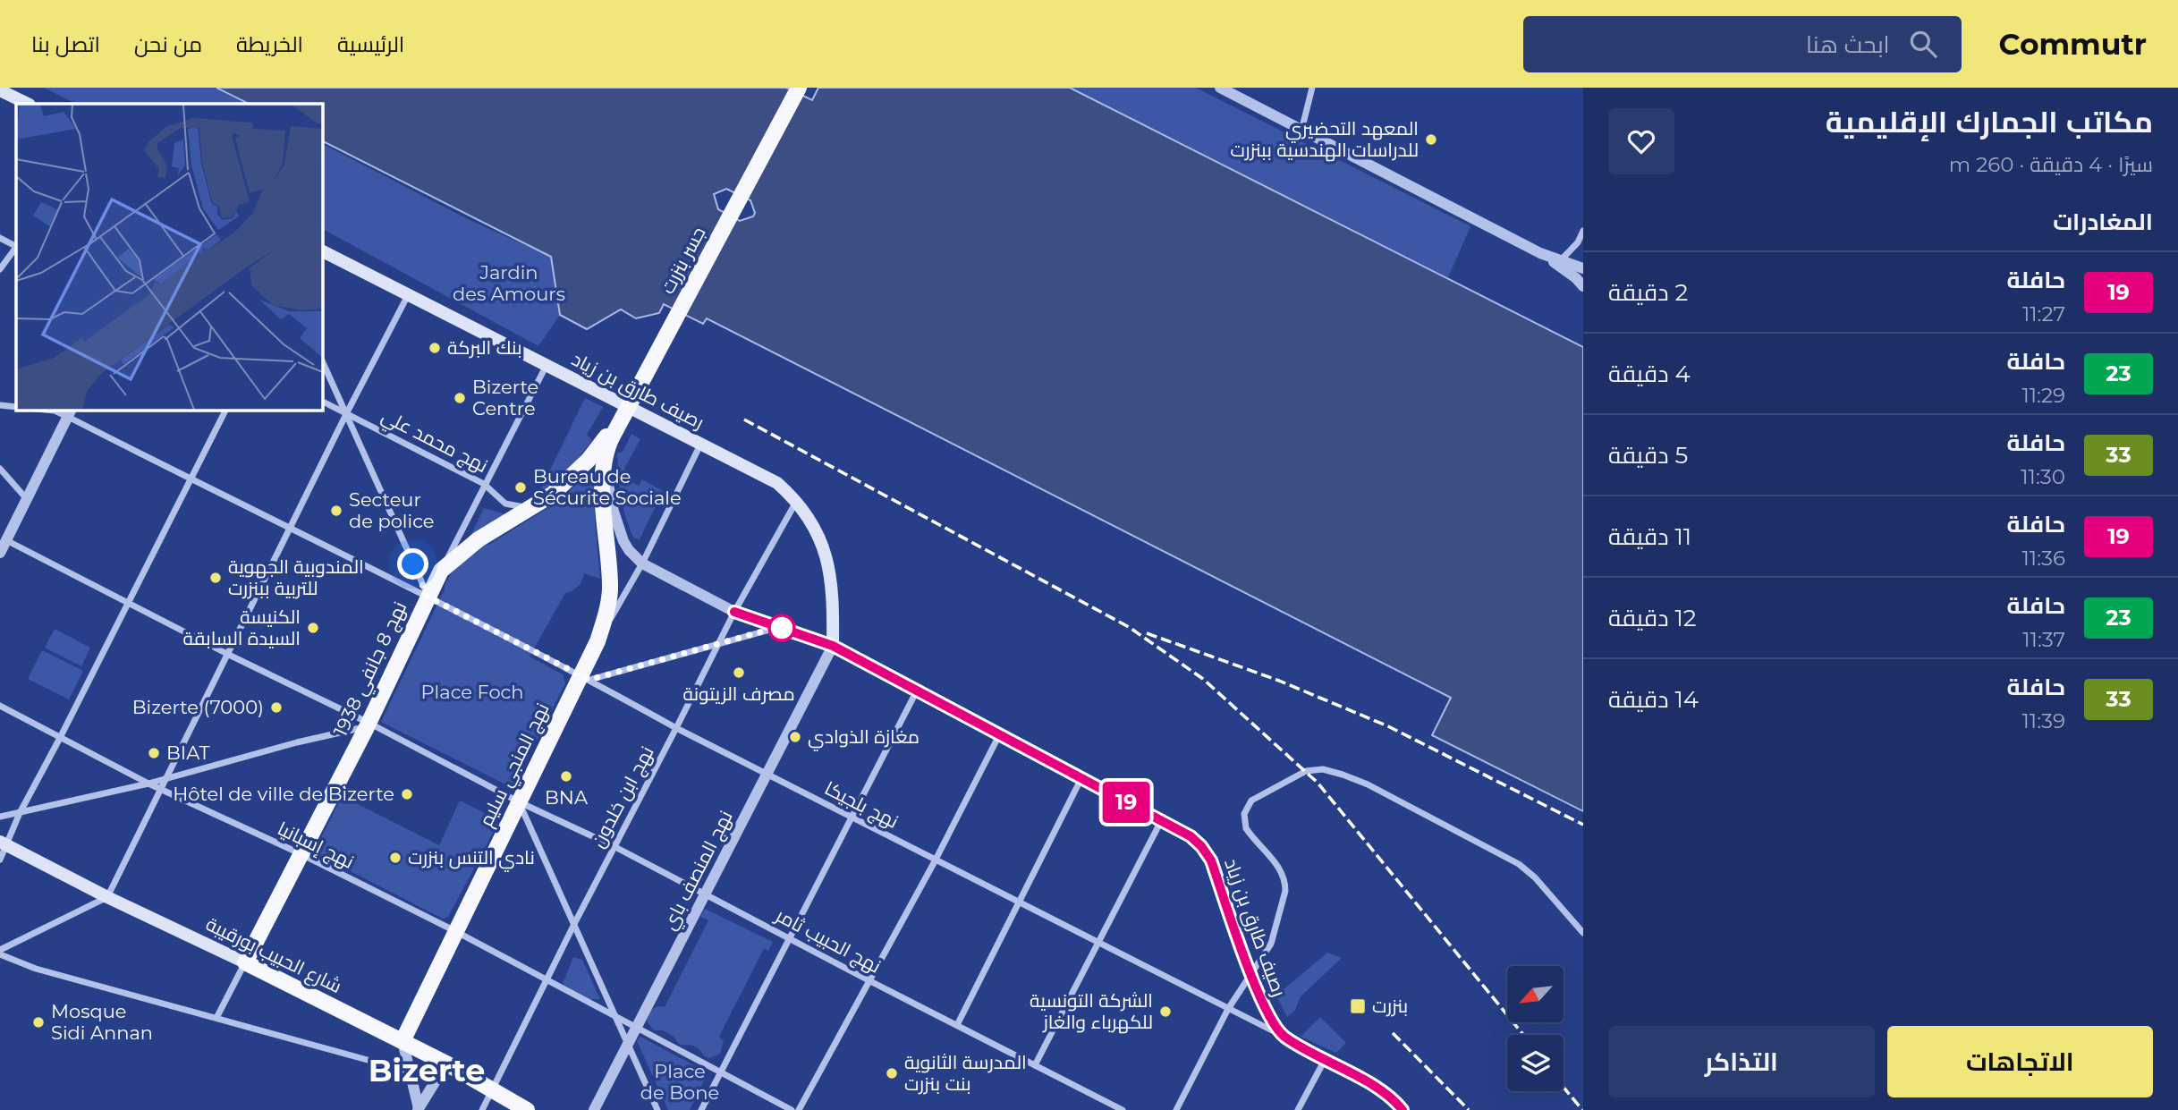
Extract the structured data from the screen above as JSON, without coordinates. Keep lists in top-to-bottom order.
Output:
{
  "streets": {
    "main road": [
      "جسر بنزرت",
      "رصيف طارق بن زياد",
      "نهج 8 جانفي 1938",
      "نهج المنجي سليم",
      "شارع الحبيب بورقيبة"
    ],
    "street": [
      "نهج محمد علي",
      "نهج ابن خلدون",
      "نهج بلجيكا",
      "نهج إسبانيا",
      "نهج المنصف باي",
      "نهج الحبيب ثامر"
    ]
  },
  "crossings": [
    ["جسر بنزرت", "نهج 8 جانفي 1938"],
    ["جسر بنزرت", "نهج المنجي سليم"],
    ["رصيف طارق بن زياد", "نهج المنجي سليم"],
    ["رصيف طارق بن زياد", "نهج ابن خلدون"],
    ["رصيف طارق بن زياد", "نهج بلجيكا"],
    ["رصيف طارق بن زياد", "نهج المنصف باي"],
    ["نهج محمد علي", "نهج 8 جانفي 1938"],
    ["نهج 8 جانفي 1938", "نهج المنجي سليم"],
    ["نهج 8 جانفي 1938", "نهج بلجيكا"],
    ["نهج 8 جانفي 1938", "نهج إسبانيا"],
    ["نهج 8 جانفي 1938", "نهج الحبيب ثامر"],
    ["نهج 8 جانفي 1938", "شارع الحبيب بورقيبة"],
    ["نهج المنجي سليم", "نهج بلجيكا"],
    ["نهج المنجي سليم", "نهج إسبانيا"],
    ["نهج المنجي سليم", "نهج الحبيب ثامر"],
    ["نهج المنجي سليم", "شارع الحبيب بورقيبة"],
    ["نهج ابن خلدون", "نهج بلجيكا"],
    ["نهج ابن خلدون", "نهج إسبانيا"],
    ["نهج ابن خلدون", "نهج الحبيب ثامر"],
    ["نهج ابن خلدون", "شارع الحبيب بورقيبة"],
    ["نهج بلجيكا", "نهج المنصف باي"],
    ["نهج إسبانيا", "نهج المنصف باي"],
    ["نهج المنصف باي", "نهج الحبيب ثامر"]
  ],
  "districts": ["Bizerte"],
  "parks": ["Jardin des Amours", "Place Foch", "Place de Bone"],
  "places": {
    "other": [
      "المعهد التحضيري للدراسات الهندسية ببنزرت",
      "بنك البركة",
      "Bizerte Centre",
      "Bureau de Sécurite Sociale",
      "Secteur de police",
      "المندوبية الجهوية للتربية ببنزرت",
      "الكنيسة السيدة السابقة",
      "مصرف الزيتونة",
      "Bizerte (7000)",
      "مغازة الذوادي",
      "BIAT",
      "BNA",
      "Hôtel de ville de Bizerte",
      "نادي التنس بنزرت",
      "الشركة التونسية للكهرباء والغاز",
      "Mosque Sidi Annan",
      "المدرسة الثانوية بنت بنزرت"
    ],
    "transit": ["بنزرت"]
  },
  "lines": ["bus line 19"],
  "north": "bottom left",
  "page": {
    "header": "Commutr",
    "search": "ابحث هنا",
    "nav": [
      "الرئيسية",
      "الخريطة",
      "من نحن",
      "اتصل بنا"
    ],
    "heading": [
      ["مكاتب الجمارك الإقليمية", "سيرًا · 4 دقيقة · 260 m"],
      "المغادرات"
    ],
    "on_map": "19",
    "list": [
      {
        "mark": "19",
        "name": "حافلة",
        "note": "11:27",
        "value": "2 دقيقة"
      },
      {
        "mark": "23",
        "name": "حافلة",
        "note": "11:29",
        "value": "4 دقيقة"
      },
      {
        "mark": "33",
        "name": "حافلة",
        "note": "11:30",
        "value": "5 دقيقة"
      },
      {
        "mark": "19",
        "name": "حافلة",
        "note": "11:36",
        "value": "11 دقيقة"
      },
      {
        "mark": "23",
        "name": "حافلة",
        "note": "11:37",
        "value": "12 دقيقة"
      },
      {
        "mark": "33",
        "name": "حافلة",
        "note": "11:39",
        "value": "14 دقيقة"
      }
    ],
    "buttons": ["الاتجاهات", "التذاكر"]
  }
}
